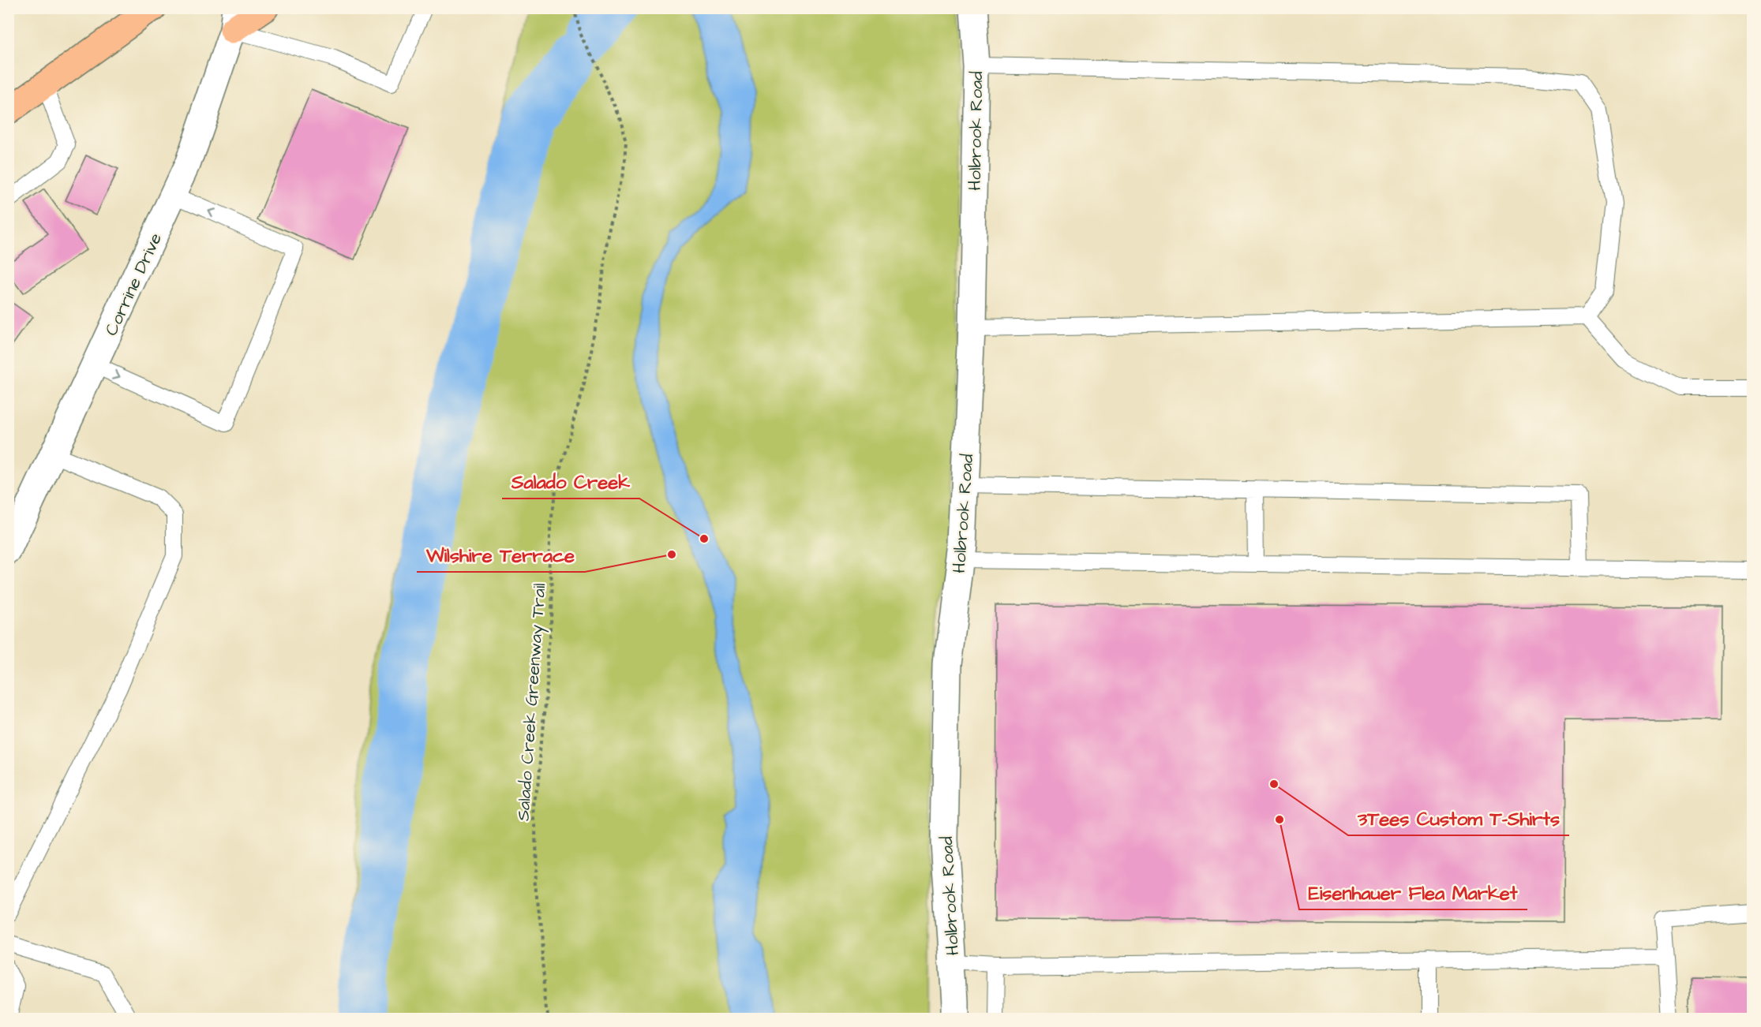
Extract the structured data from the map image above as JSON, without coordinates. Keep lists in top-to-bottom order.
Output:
{
  "streets": {
    "street": ["Holbrook Road", "Corrine Drive"],
    "path": ["Salado Creek Greenway Trail"]
  },
  "places": [
    "Salado Creek",
    "Wilshire Terrace",
    "3Tees Custom T-Shirts",
    "Eisenhauer Flea Market"
  ]
}
